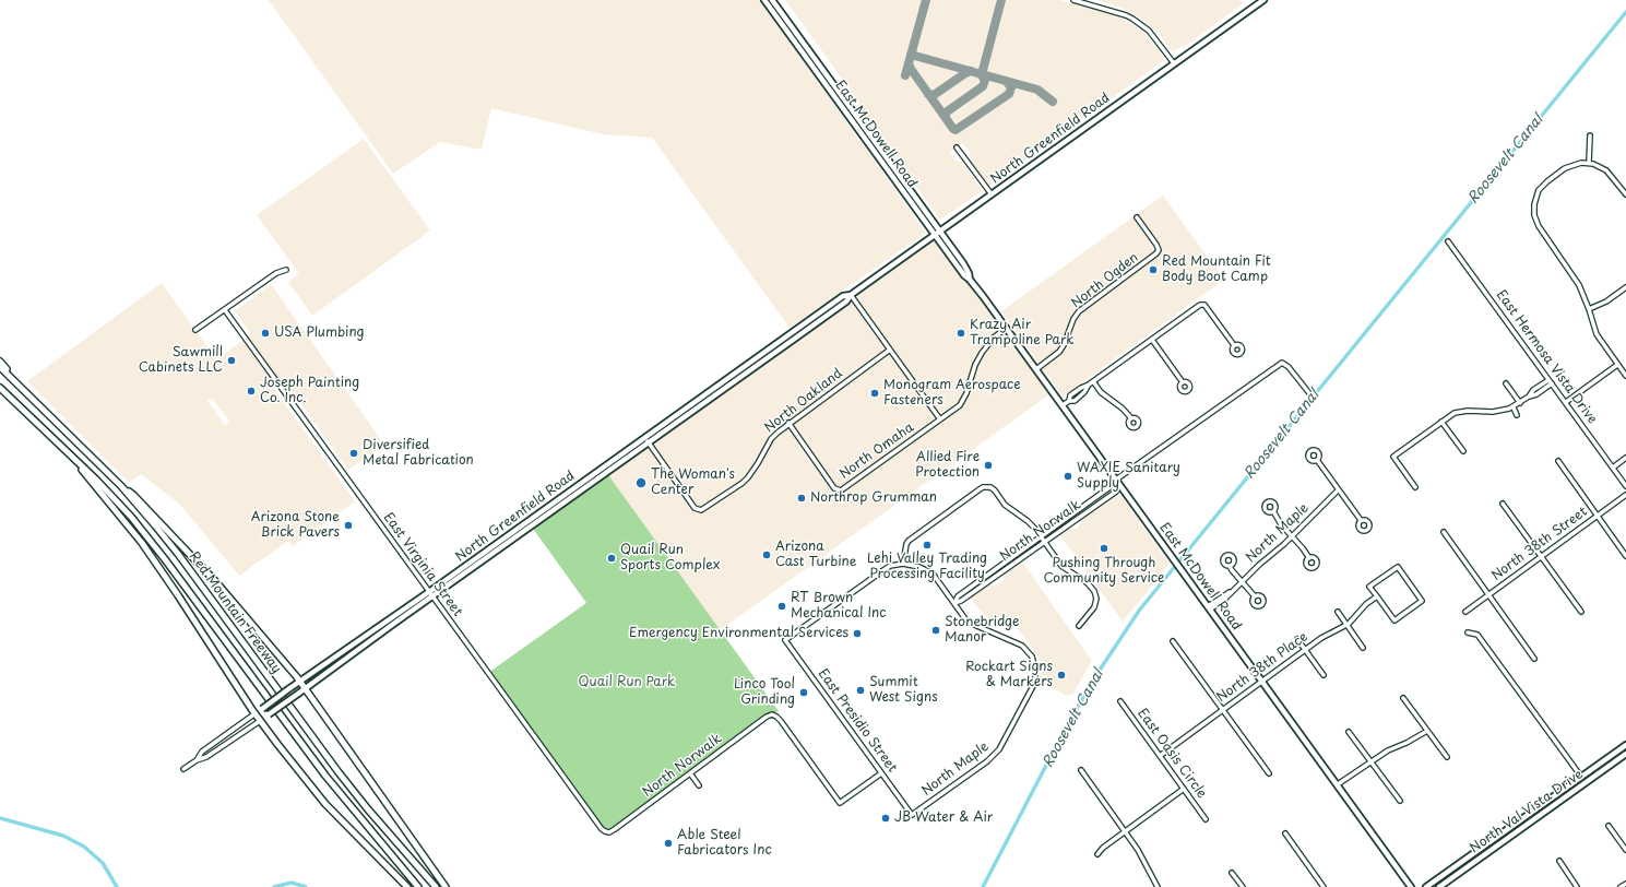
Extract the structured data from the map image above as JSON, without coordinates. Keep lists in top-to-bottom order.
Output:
{
  "streets": {
    "highway": ["Red Mountain Freeway"],
    "main road": ["East McDowell Road", "North Greenfield Road", "North Val Vista Drive"],
    "street": [
      "North Ogden",
      "East Hermosa Vista Drive",
      "North Oakland",
      "North Omaha",
      "North Norwalk",
      "North Maple",
      "North 38th Street",
      "East Virginia Street",
      "North 38th Place",
      "East Presidio Street",
      "East Oasis Circle"
    ]
  },
  "crossings": [
    ["East McDowell Road", "North Greenfield Road"],
    ["East McDowell Road", "North Ogden"],
    ["East McDowell Road", "North Omaha"],
    ["East McDowell Road", "North Norwalk"],
    ["East McDowell Road", "North Maple"],
    ["East McDowell Road", "North 38th Place"],
    ["North Greenfield Road", "North Oakland"],
    ["North Greenfield Road", "East Virginia Street"],
    ["North Oakland", "North Omaha"],
    ["North Norwalk", "North Maple"],
    ["North Norwalk", "East Virginia Street"],
    ["North Norwalk", "East Presidio Street"],
    ["North Maple", "East Presidio Street"],
    ["North 38th Place", "East Oasis Circle"]
  ],
  "water": ["Roosevelt Canal"],
  "parks": ["Quail Run Park"],
  "places": [
    "Red Mountain Fit Body Boot Camp",
    "USA Plumbing",
    "Krazy Air Trampoline Park",
    "Sawmill Cabinets LLC",
    "Joseph Painting Co. Inc.",
    "Monogram Aerospace Fasteners",
    "Diversified Metal Fabrication",
    "Allied Fire Protection",
    "WAXIE Sanitary Supply",
    "The Woman's Center",
    "Northrop Grumman",
    "Arizona Stone Brick Pavers",
    "Lehi Valley Trading Processing Facility",
    "Pushing Through Community Service",
    "Arizona Cast Turbine",
    "Quail Run Sports Complex",
    "RT Brown Mechanical Inc",
    "Stonebridge Manor",
    "Emergency Environmental Services",
    "Rockart Signs & Markers",
    "Summit West Signs",
    "Linco Tool Grinding",
    "JB Water & Air",
    "Able Steel Fabricators Inc"
  ]
}
